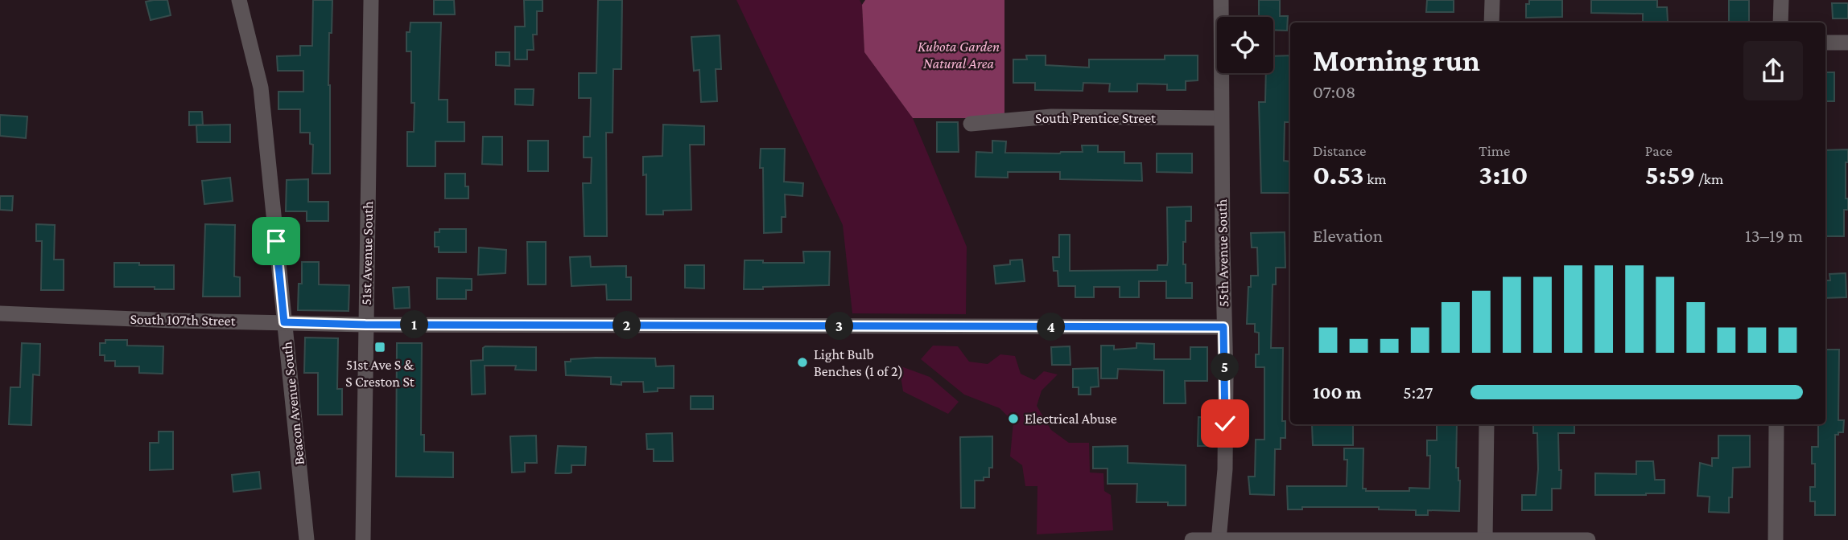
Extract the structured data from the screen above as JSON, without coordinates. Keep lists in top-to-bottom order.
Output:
{
  "streets": {
    "street": [
      "South Prentice Street",
      "51st Avenue South",
      "55th Avenue South",
      "South 107th Street",
      "Beacon Avenue South"
    ]
  },
  "crossings": [
    ["South Prentice Street", "55th Avenue South"],
    ["51st Avenue South", "South 107th Street"],
    ["55th Avenue South", "South 107th Street"],
    ["South 107th Street", "Beacon Avenue South"]
  ],
  "parks": ["Kubota Garden Natural Area"],
  "places": {
    "transit": ["51st Ave S & S Creston St"],
    "other": ["Light Bulb Benches (1 of 2)", "Electrical Abuse"]
  },
  "page": {
    "heading": ["Morning run", "07:08"],
    "stats": [
      ["Distance", "0.53 km"],
      ["Time", "3:10"],
      ["Pace", "5:59 /km"]
    ],
    "chart": ["Elevation", "13–19 m"],
    "pins": [
      "1",
      "2",
      "3",
      "4",
      "5"
    ],
    "list": [
      {
        "name": "100 m",
        "note": "5:27"
      }
    ]
  }
}
